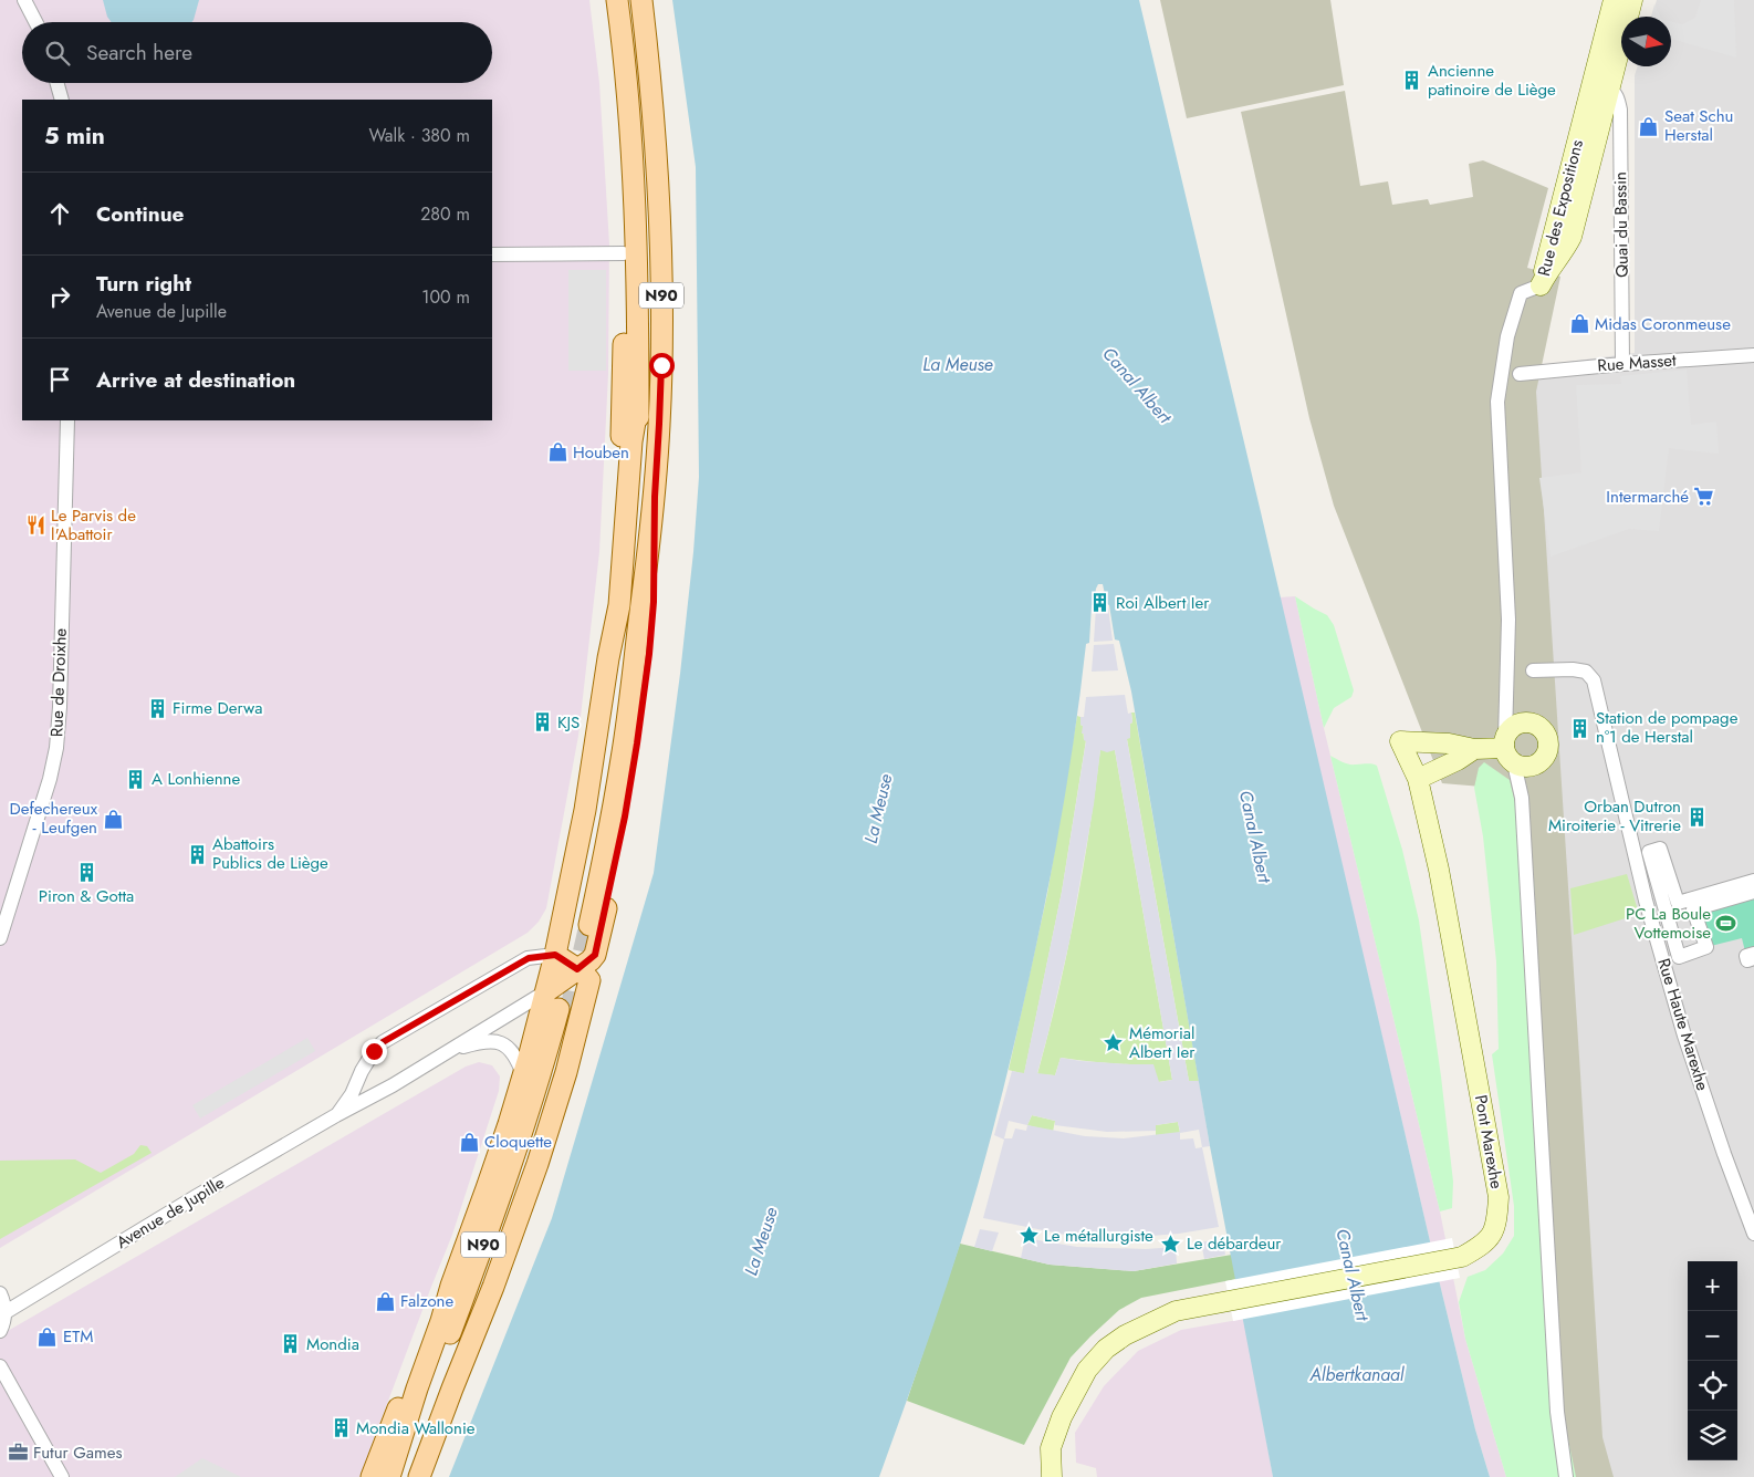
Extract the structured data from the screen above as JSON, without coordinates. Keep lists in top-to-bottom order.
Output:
{
  "streets": {
    "main road": ["N90"],
    "street": [
      "Rue des Expositions",
      "Quai du Bassin",
      "Rue Masset",
      "Rue de Droixhe",
      "Rue Haute Marexhe",
      "Pont Marexhe",
      "Avenue de Jupille"
    ]
  },
  "crossings": [
    ["Rue des Expositions", "Quai du Bassin"],
    ["Quai du Bassin", "Rue Masset"]
  ],
  "water": ["La Meuse", "Canal Albert", "Albertkanaal"],
  "places": {
    "building": [
      "Ancienne patinoire de Liège",
      "Roi Albert Ier",
      "Firme Derwa",
      "KJS",
      "Station de pompage n°1 de Herstal",
      "A Lonhienne",
      "Orban Dutron Miroiterie - Vitrerie",
      "Abattoirs Publics de Liège",
      "Piron & Gotta",
      "Mondia",
      "Mondia Wallonie"
    ],
    "shop": [
      "Seat Schu Herstal",
      "Midas Coronmeuse",
      "Houben",
      "Defechereux - Leufgen",
      "Cloquette",
      "Falzone",
      "ETM"
    ],
    "supermarket": ["Intermarché"],
    "restaurant": ["Le Parvis de l'Abattoir"],
    "sports": ["PC La Boule Vottemoise"],
    "place": ["Mémorial Albert Ier", "Le métallurgiste", "Le débardeur"],
    "office": ["Futur Games"]
  },
  "north": "right",
  "page": {
    "search": "Search here",
    "heading": ["5 min", "Walk · 380 m"],
    "list": [
      ["Continue", "280 m"],
      ["Turn right", "Avenue de Jupille", "100 m"],
      "Arrive at destination"
    ],
    "map_buttons": ["+", "−"]
  }
}
